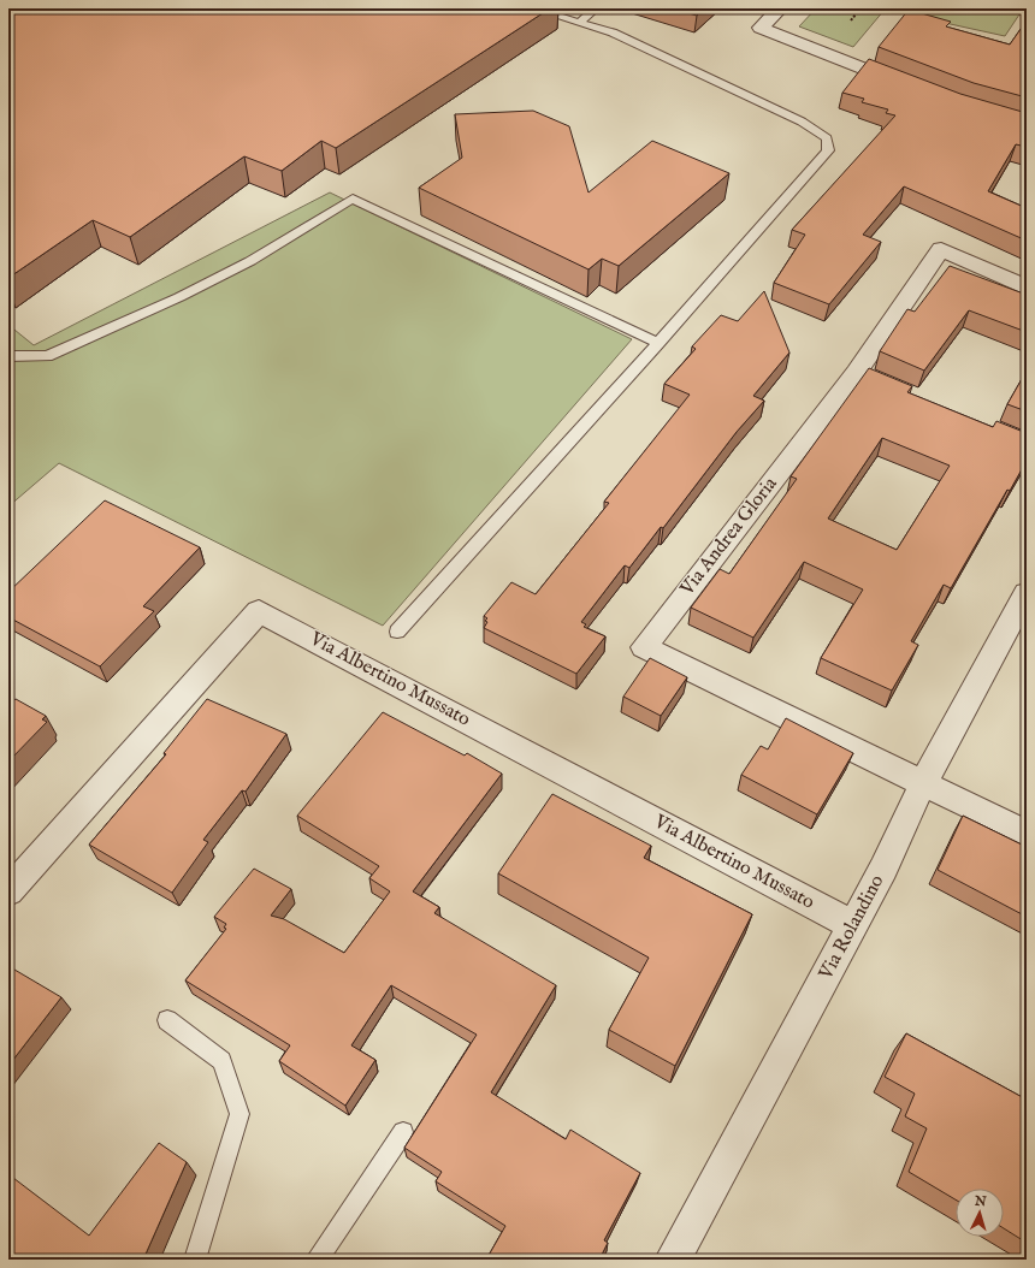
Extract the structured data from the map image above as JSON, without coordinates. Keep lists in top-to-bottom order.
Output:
{
  "streets": {
    "street": ["Via Andrea Gloria", "Via Albertino Mussato", "Via Rolandino"]
  },
  "crossings": [
    ["Via Andrea Gloria", "Via Rolandino"],
    ["Via Albertino Mussato", "Via Rolandino"]
  ],
  "north": "top"
}
